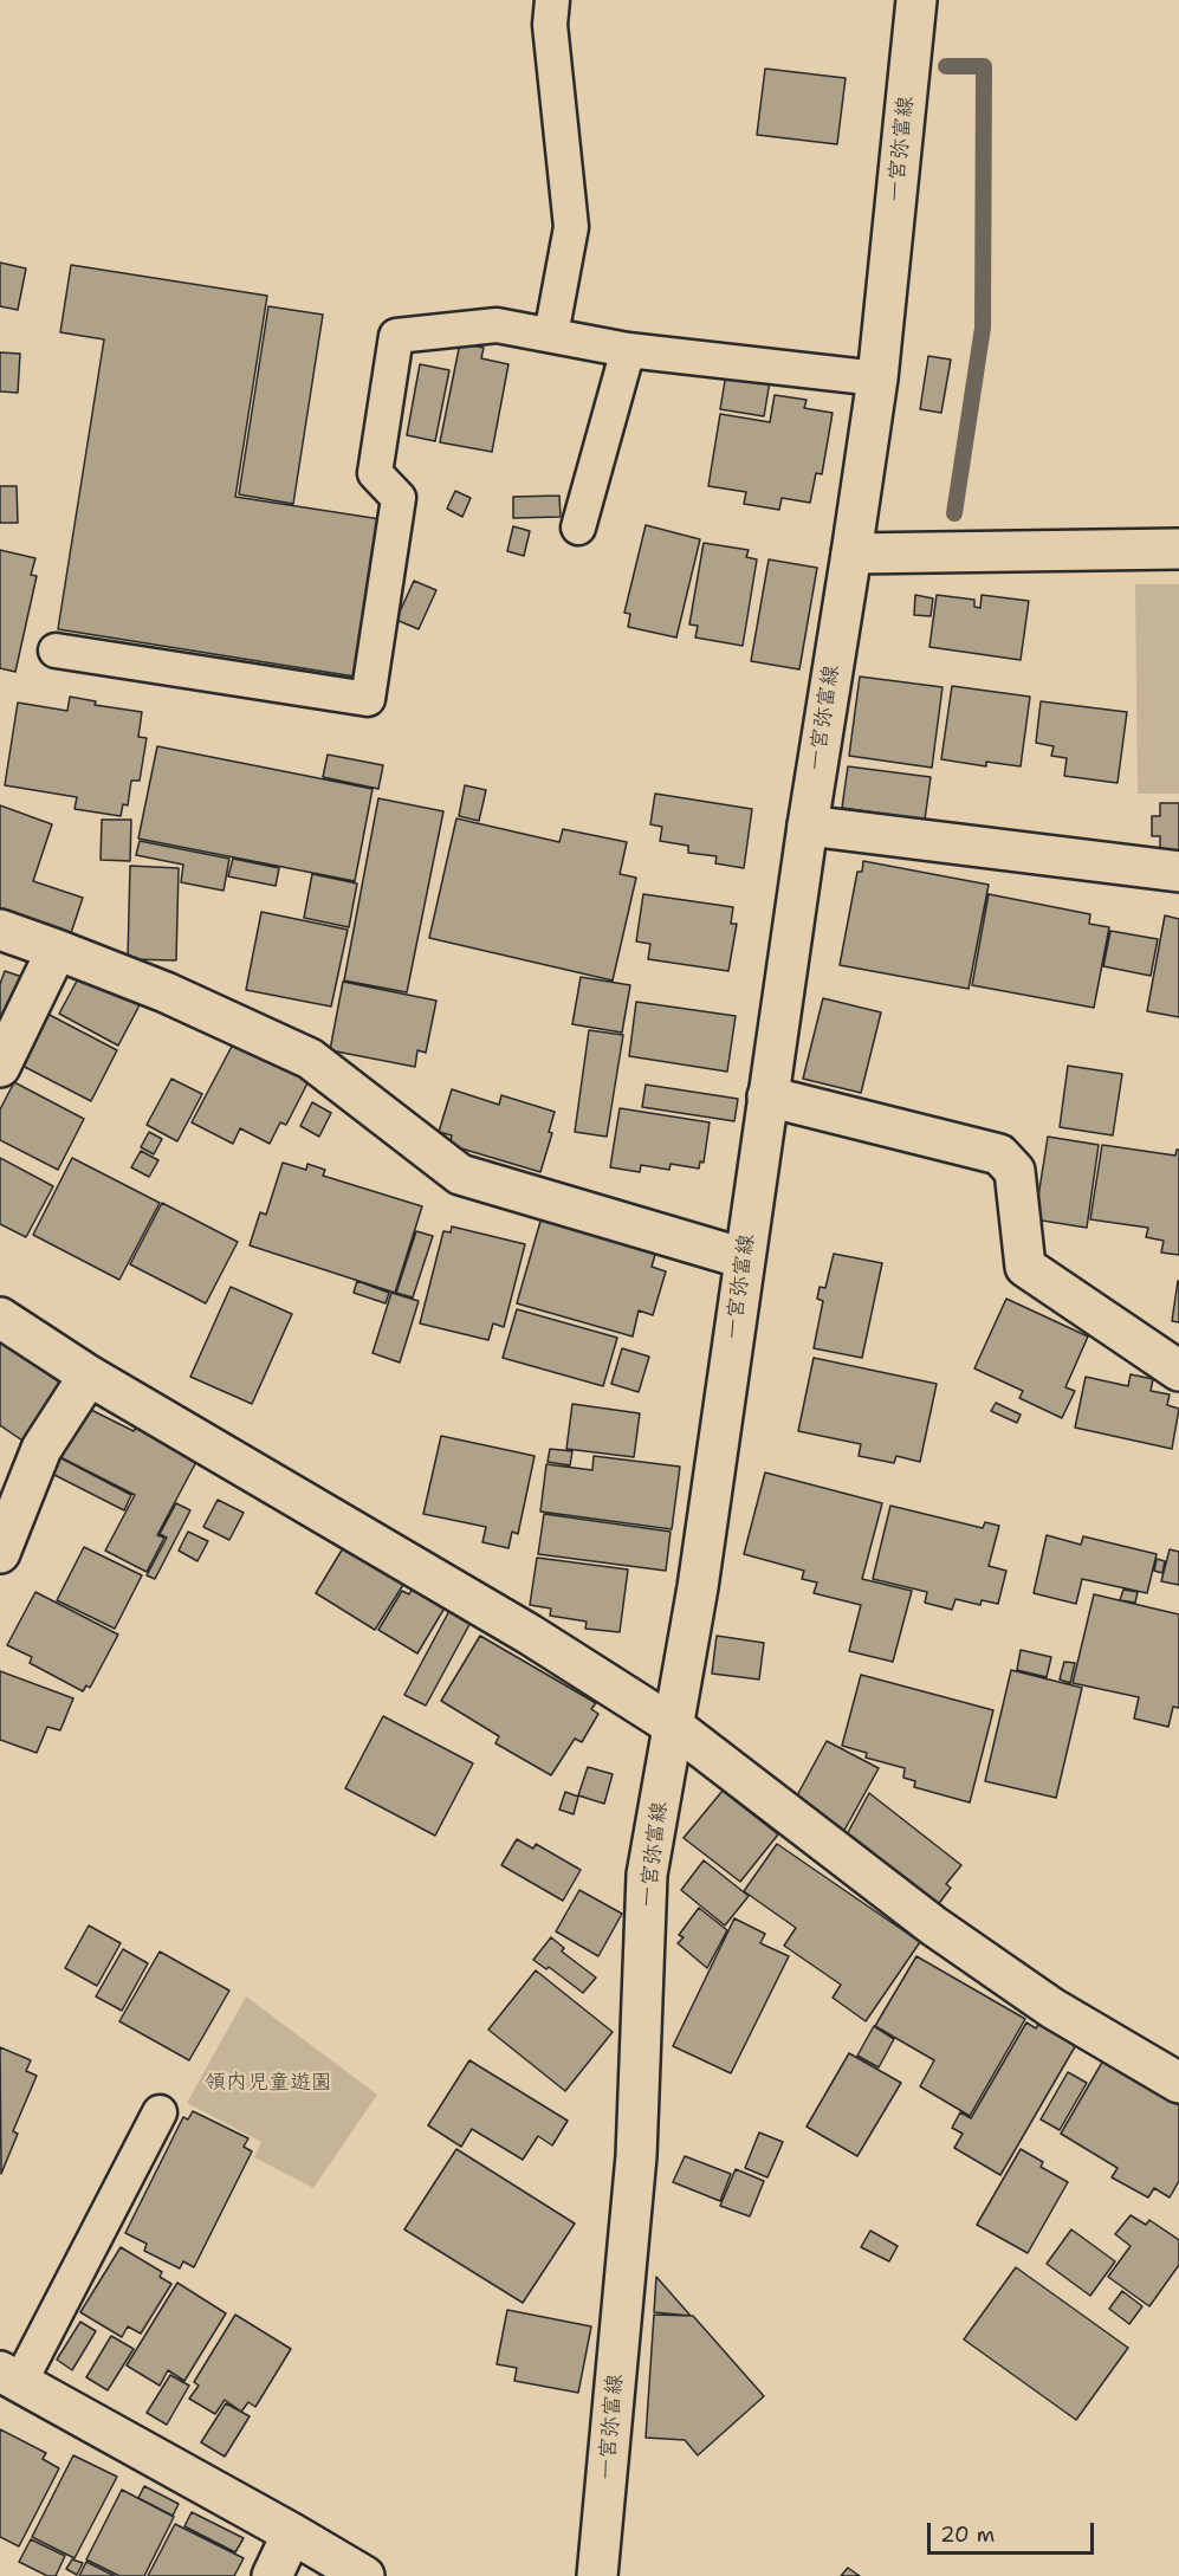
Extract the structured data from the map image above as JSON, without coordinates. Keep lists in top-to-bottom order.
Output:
{
  "streets": {
    "street": ["一宮弥富線"]
  },
  "parks": ["領内児童遊園"],
  "scale_bar": "20 m"
}
